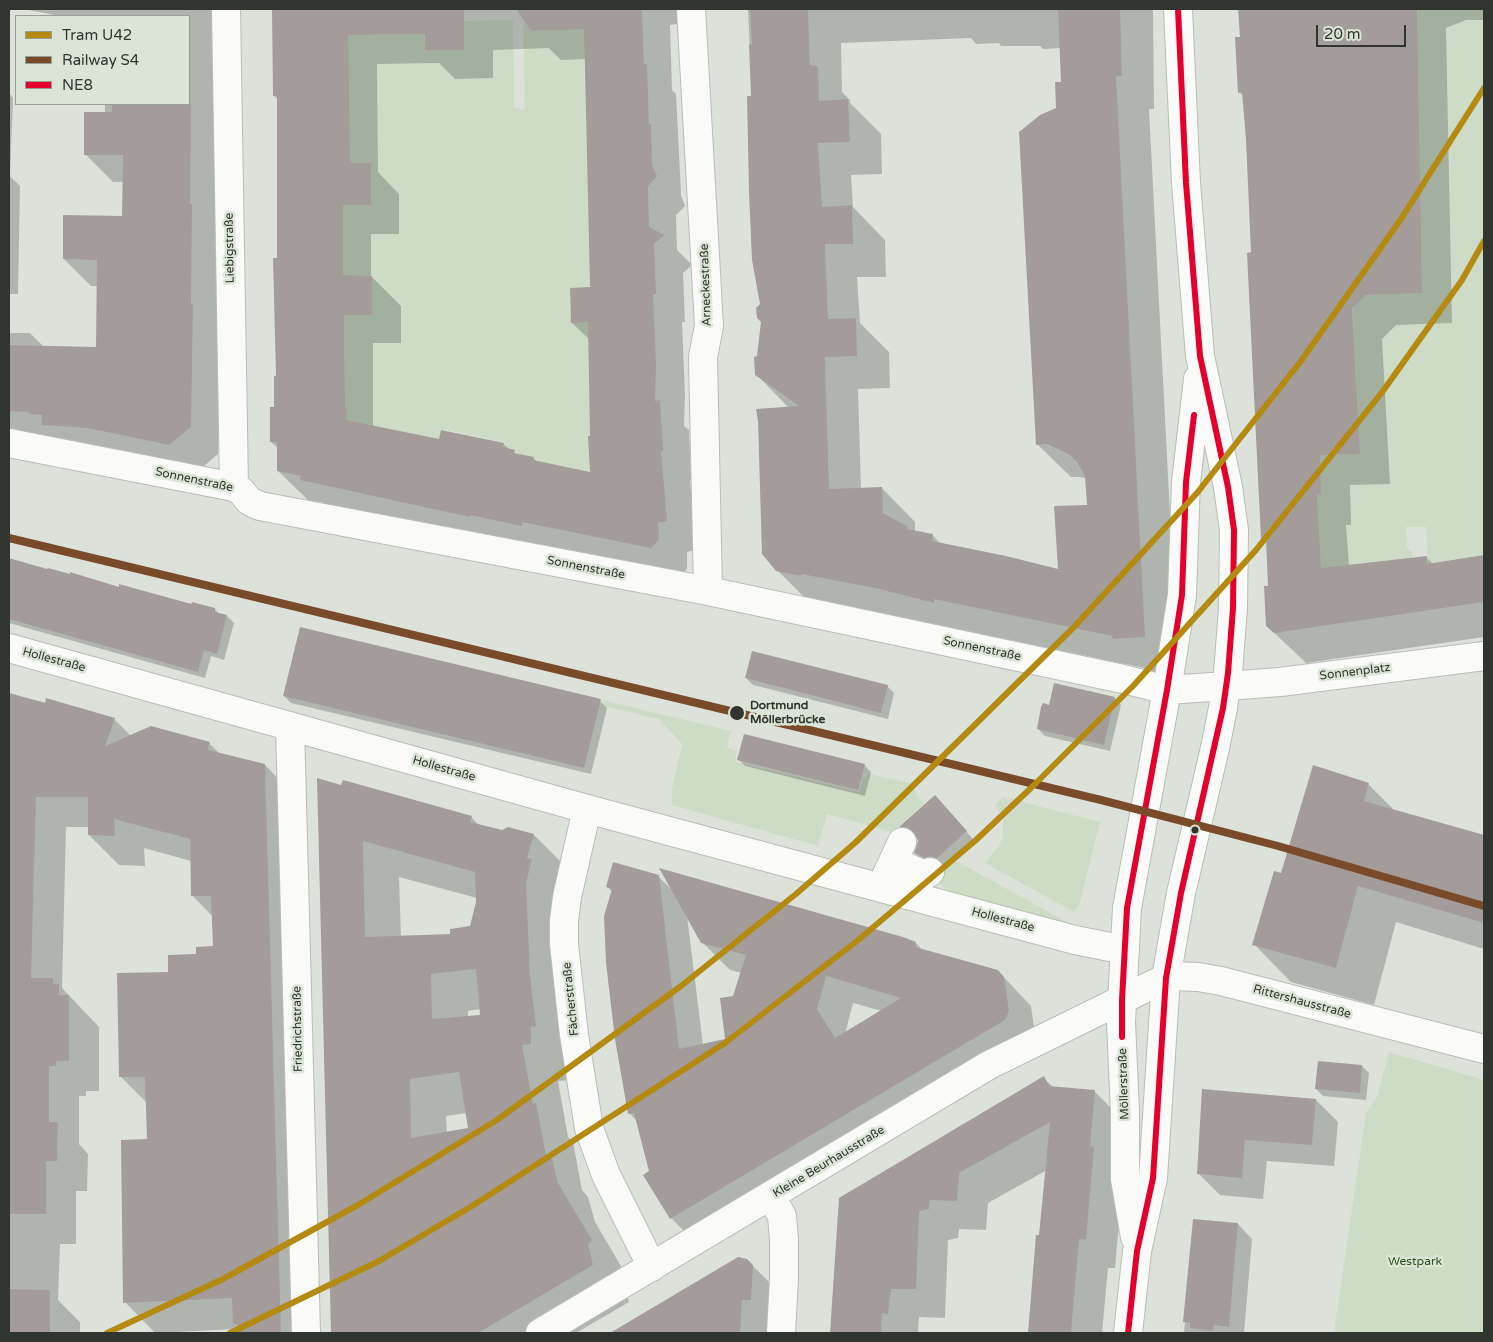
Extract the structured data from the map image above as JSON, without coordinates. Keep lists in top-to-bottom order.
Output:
{
  "streets": {
    "street": [
      "Liebigstraße",
      "Arneckestraße",
      "Sonnenstraße",
      "Hollestraße",
      "Sonnenplatz",
      "Fächerstraße",
      "Rittershausstraße",
      "Friedrichstraße",
      "Möllerstraße",
      "Kleine Beurhausstraße"
    ]
  },
  "crossings": [
    ["Liebigstraße", "Sonnenstraße"],
    ["Arneckestraße", "Sonnenstraße"],
    ["Sonnenstraße", "Sonnenplatz"],
    ["Sonnenstraße", "Möllerstraße"],
    ["Hollestraße", "Fächerstraße"],
    ["Hollestraße", "Friedrichstraße"],
    ["Hollestraße", "Möllerstraße"],
    ["Sonnenplatz", "Möllerstraße"],
    ["Fächerstraße", "Kleine Beurhausstraße"],
    ["Rittershausstraße", "Möllerstraße"],
    ["Rittershausstraße", "Kleine Beurhausstraße"],
    ["Möllerstraße", "Kleine Beurhausstraße"]
  ],
  "parks": ["Westpark"],
  "places": ["Dortmund Möllerbrücke"],
  "lines": ["transit line NE8", "tram line U42", "rail line S4"],
  "legend": ["Tram U42", "Railway S4", "NE8"],
  "scale_bar": "20 m"
}
